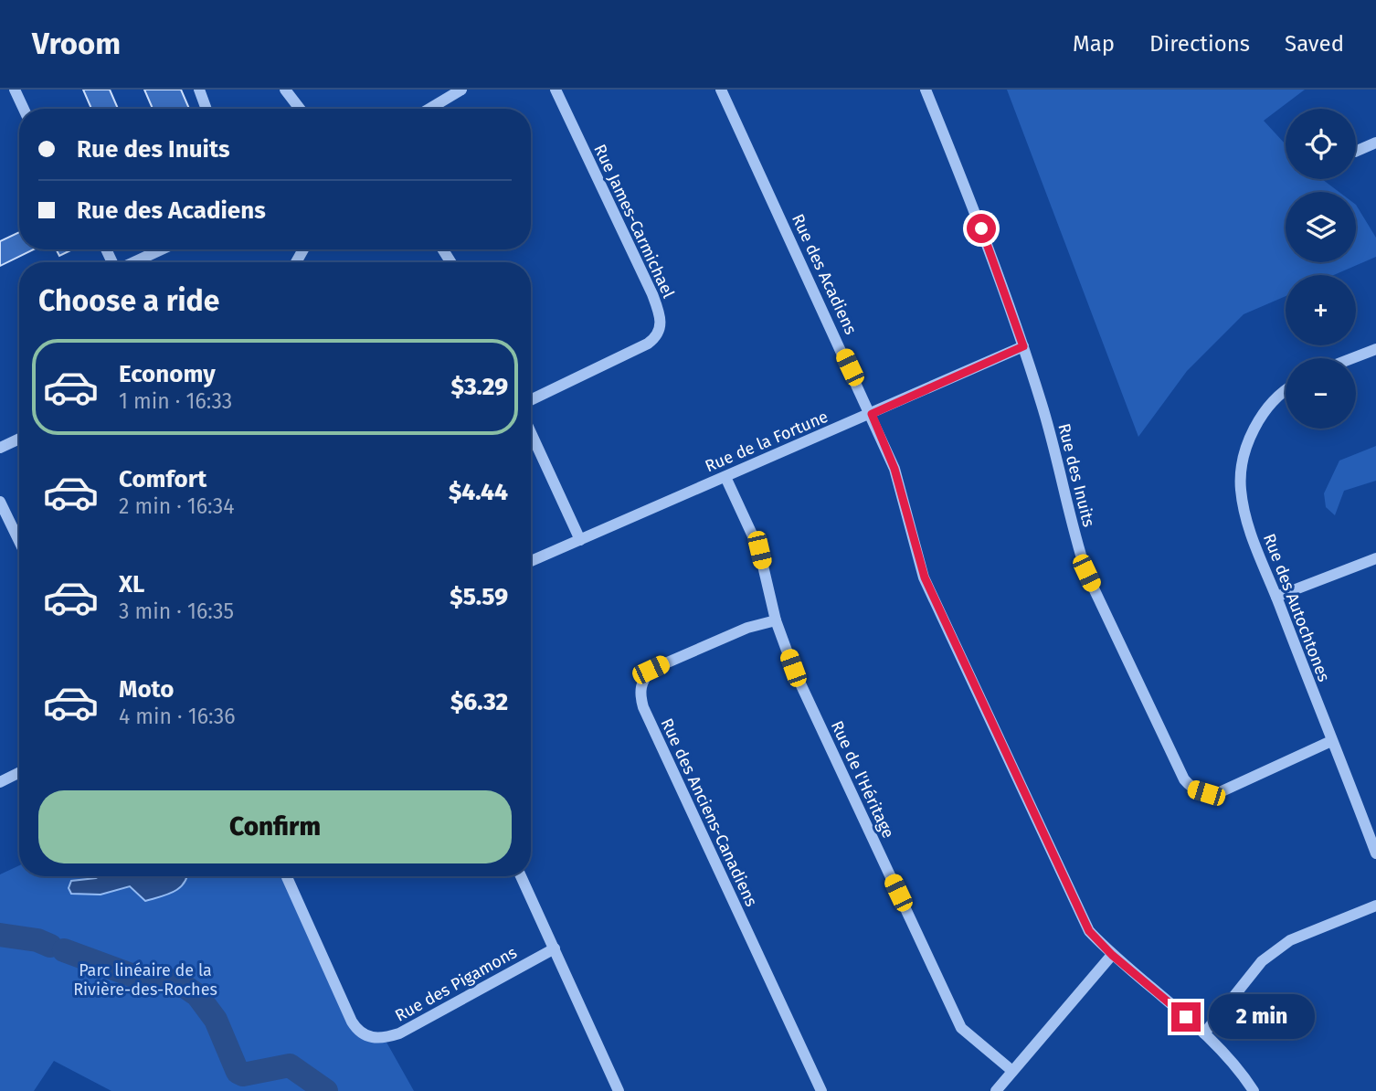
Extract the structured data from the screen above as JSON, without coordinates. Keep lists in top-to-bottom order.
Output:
{
  "streets": {
    "street": [
      "Rue James-Carmichael",
      "Rue des Acadiens",
      "Rue de la Fortune",
      "Rue des Inuits",
      "Rue des Autochtones",
      "Rue de l'Héritage",
      "Rue des Anciens-Canadiens",
      "Rue des Pigamons"
    ]
  },
  "crossings": [
    ["Rue des Acadiens", "Rue de la Fortune"],
    ["Rue de la Fortune", "Rue des Inuits"],
    ["Rue de la Fortune", "Rue de l'Héritage"],
    ["Rue des Inuits", "Rue des Autochtones"],
    ["Rue de l'Héritage", "Rue des Anciens-Canadiens"]
  ],
  "parks": ["Parc linéaire de la Rivière-des-Roches"],
  "page": {
    "header": "Vroom",
    "nav": ["Map", "Directions", "Saved"],
    "map_buttons": ["+", "−"],
    "banner": ["Rue des Inuits", "Rue des Acadiens"],
    "heading": "Choose a ride",
    "list": [
      {
        "name": "Economy",
        "note": "1 min · 16:33",
        "value": "$3.29"
      },
      {
        "name": "Comfort",
        "note": "2 min · 16:34",
        "value": "$4.44"
      },
      {
        "name": "XL",
        "note": "3 min · 16:35",
        "value": "$5.59"
      },
      {
        "name": "Moto",
        "note": "4 min · 16:36",
        "value": "$6.32"
      }
    ],
    "buttons": "Confirm",
    "bubble": "2 min"
  }
}
